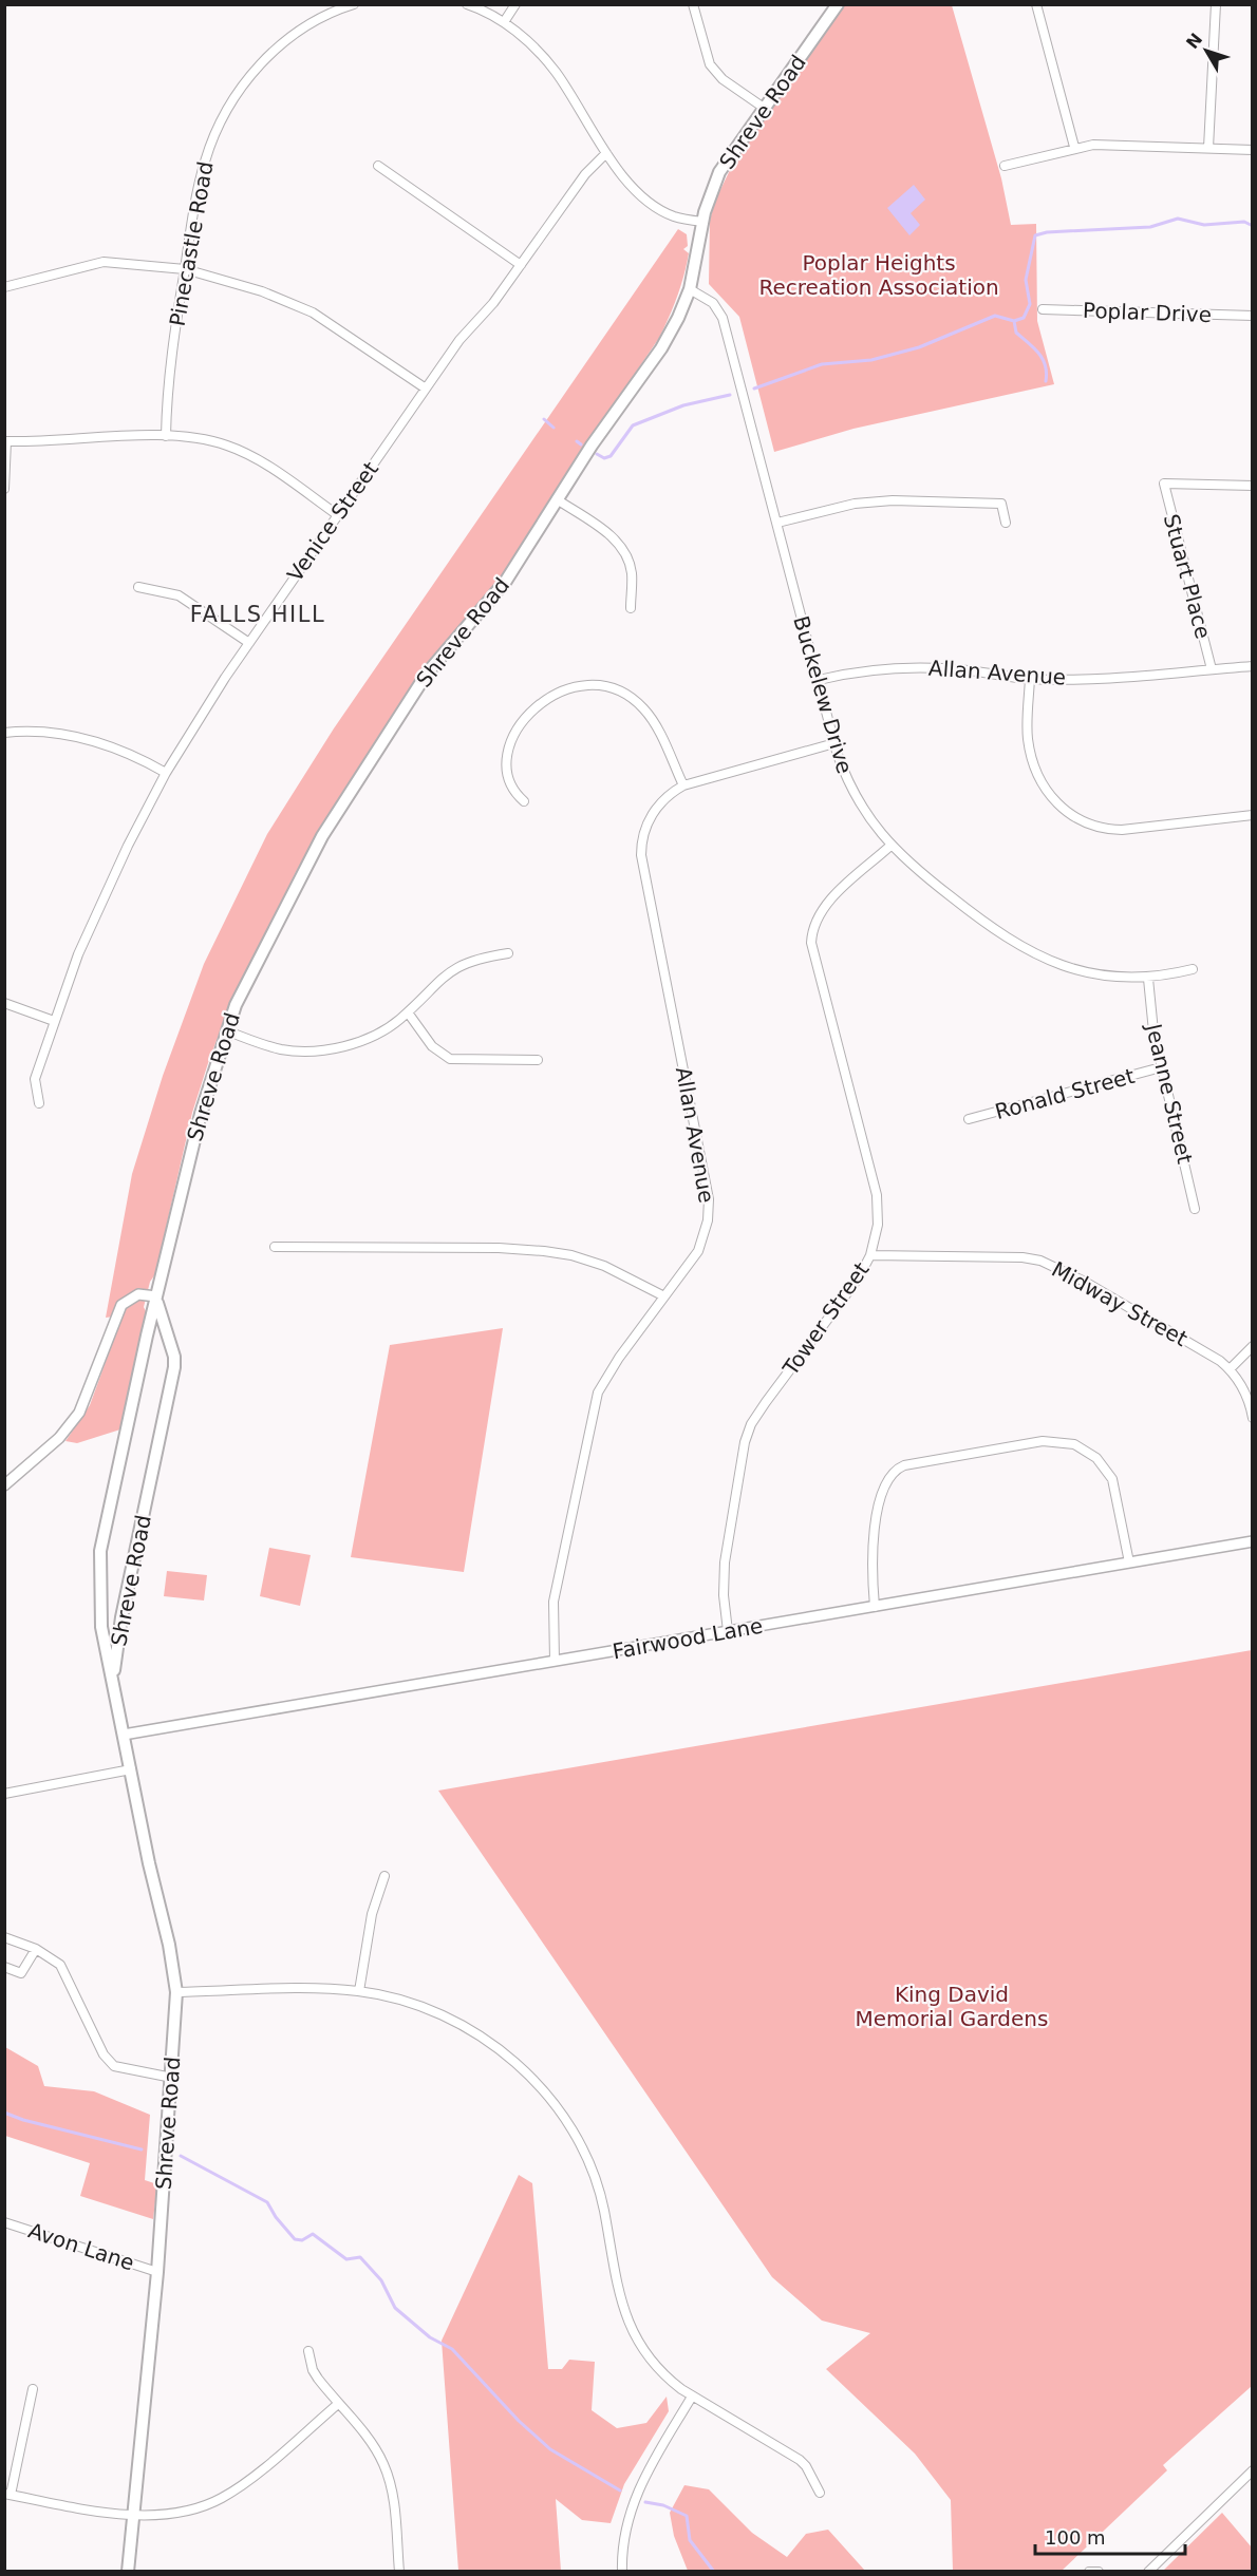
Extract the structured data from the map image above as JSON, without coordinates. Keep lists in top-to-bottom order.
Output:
{
  "streets": {
    "main road": ["Shreve Road"],
    "street": [
      "Pinecastle Road",
      "Poplar Drive",
      "Venice Street",
      "Stuart Place",
      "Allan Avenue",
      "Buckelew Drive",
      "Ronald Street",
      "Jeanne Street",
      "Midway Street",
      "Tower Street",
      "Fairwood Lane",
      "Avon Lane"
    ]
  },
  "crossings": [
    ["Shreve Road", "Buckelew Drive"],
    ["Shreve Road", "Fairwood Lane"],
    ["Shreve Road", "Avon Lane"],
    ["Stuart Place", "Allan Avenue"],
    ["Allan Avenue", "Buckelew Drive"],
    ["Allan Avenue", "Fairwood Lane"],
    ["Buckelew Drive", "Jeanne Street"],
    ["Buckelew Drive", "Tower Street"],
    ["Ronald Street", "Jeanne Street"],
    ["Midway Street", "Tower Street"],
    ["Tower Street", "Fairwood Lane"]
  ],
  "districts": ["FALLS HILL"],
  "parks": ["Poplar Heights Recreation Association", "King David Memorial Gardens"],
  "scale_bar": "100 m",
  "north": "top left"
}
